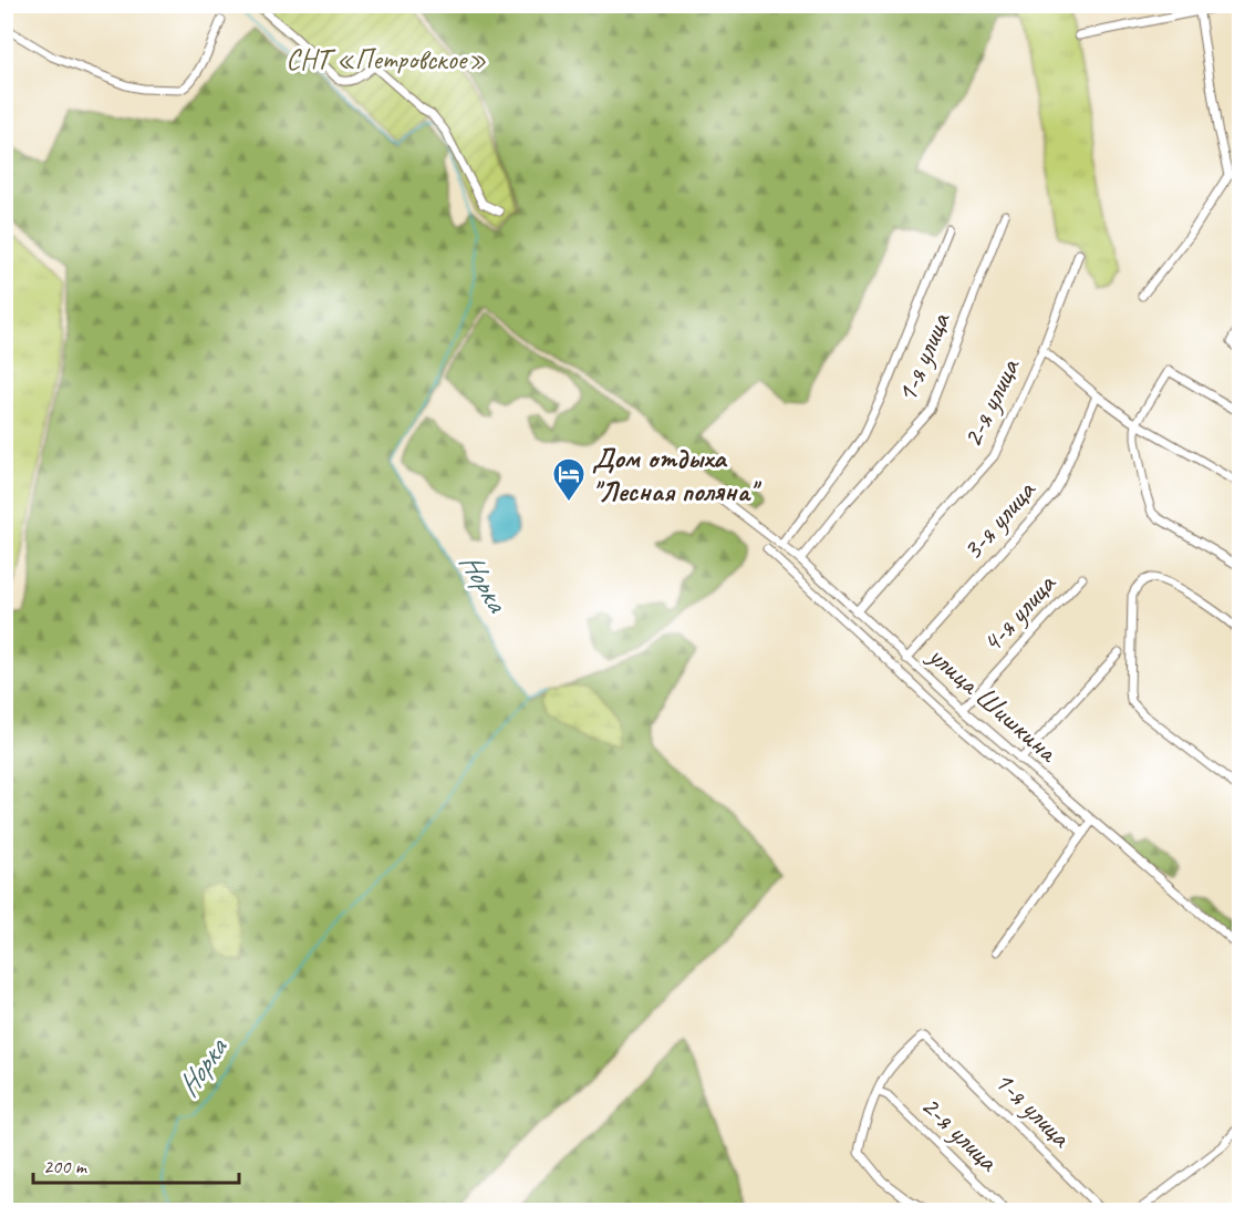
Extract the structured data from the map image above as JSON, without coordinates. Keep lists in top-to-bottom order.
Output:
{
  "streets": {
    "street": [
      "1-я улица",
      "2-я улица",
      "3-я улица",
      "4-я улица",
      "улица Шишкина"
    ]
  },
  "crossings": [
    ["1-я улица", "2-я улица"],
    ["1-я улица", "улица Шишкина"],
    ["2-я улица", "улица Шишкина"],
    ["3-я улица", "улица Шишкина"],
    ["4-я улица", "улица Шишкина"]
  ],
  "water": ["Норка"],
  "parks": ["СНТ «Петровское»"],
  "places": {
    "hotel": ["Дом отдыха \"Лесная поляна\""]
  },
  "scale_bar": "200 m"
}
